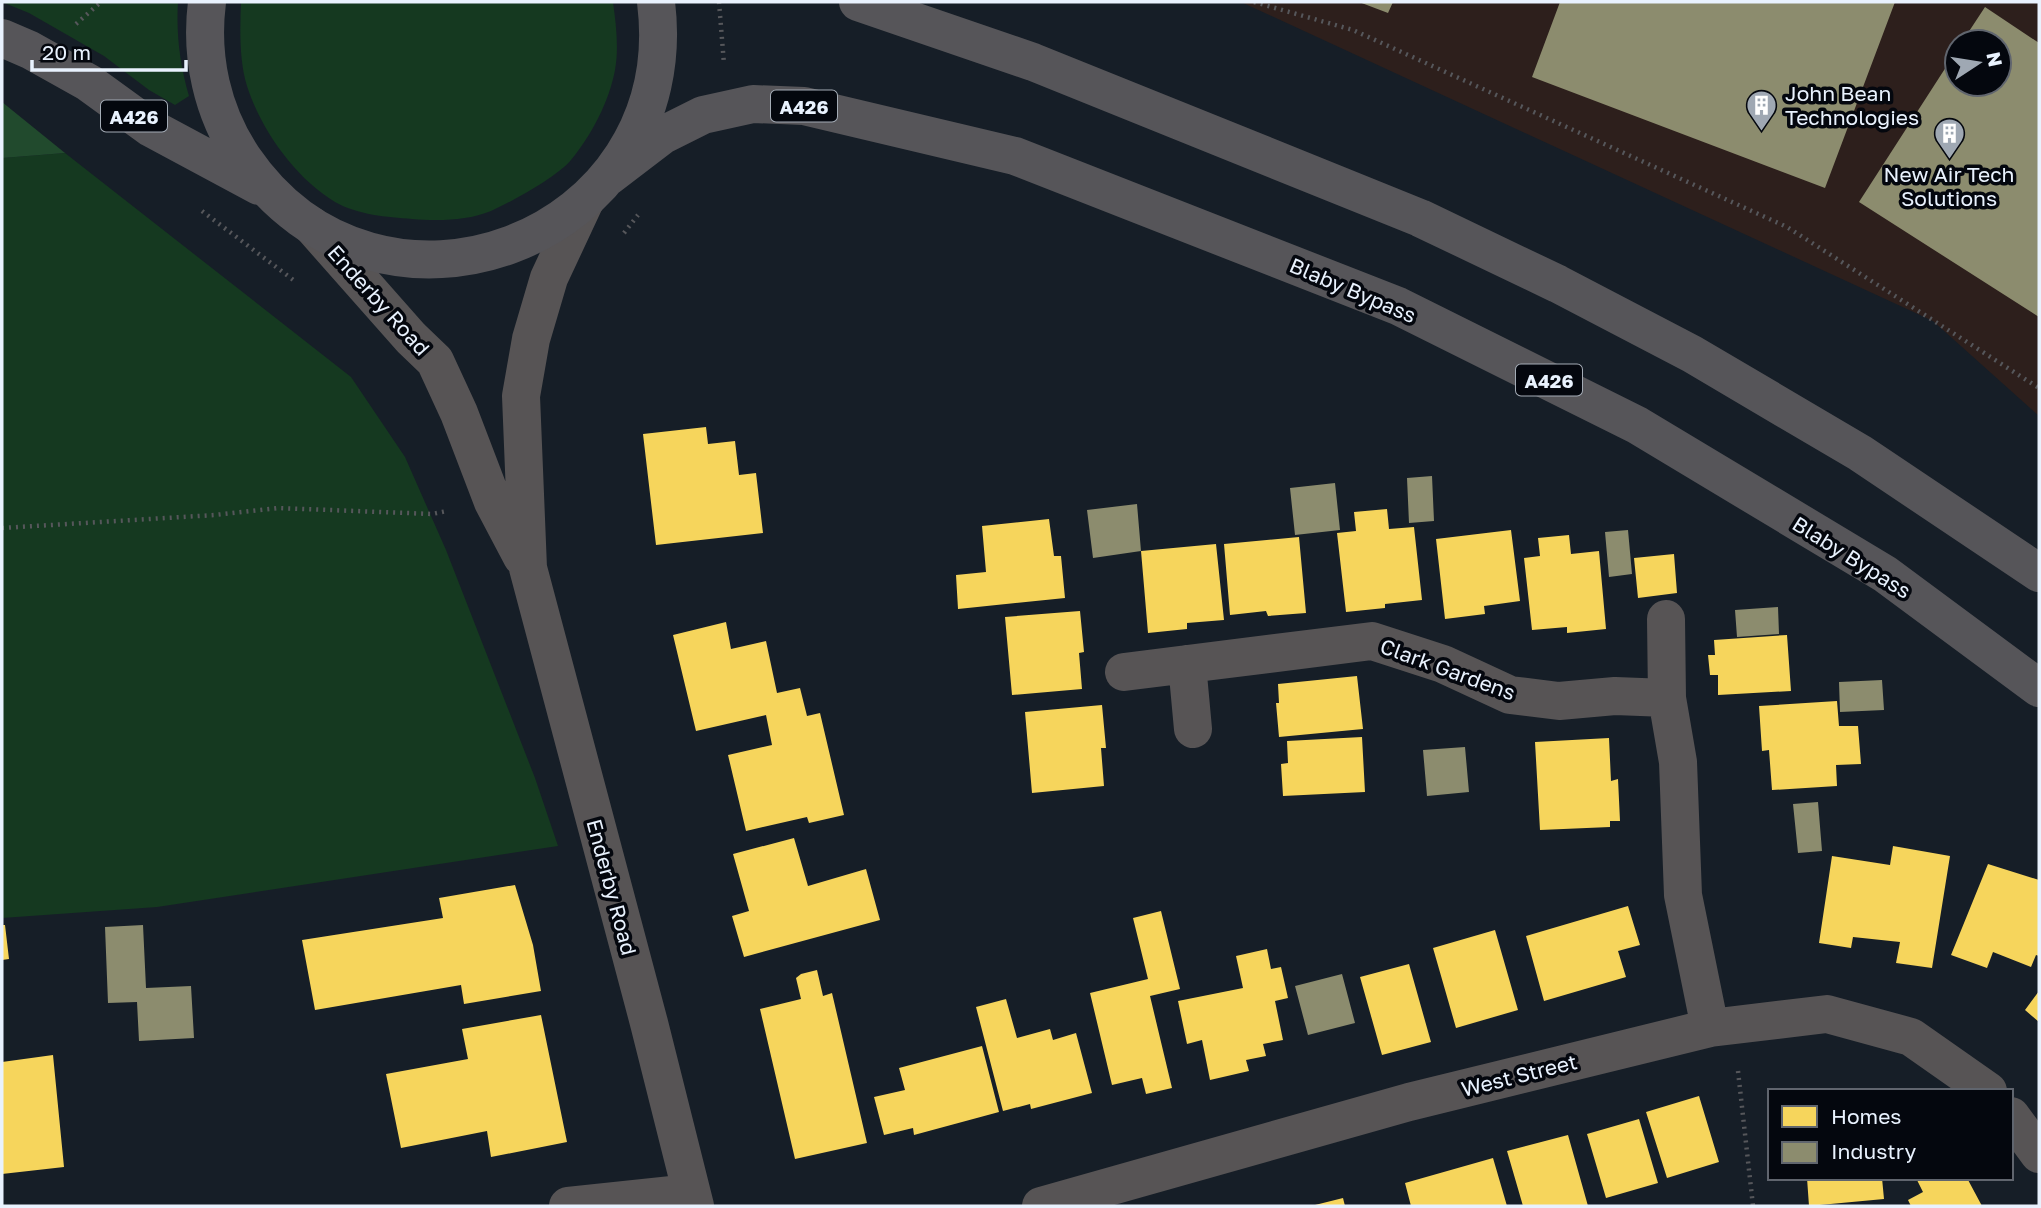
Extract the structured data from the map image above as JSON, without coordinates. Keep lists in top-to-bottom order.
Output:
{
  "streets": {
    "main road": ["A426", "Blaby Bypass"],
    "street": ["Enderby Road", "Clark Gardens", "West Street"]
  },
  "crossings": [
    ["A426", "Blaby Bypass"],
    ["Blaby Bypass", "Enderby Road"]
  ],
  "places": {
    "building": ["John Bean Technologies", "New Air Tech Solutions"]
  },
  "legend": ["Homes", "Industry"],
  "scale_bar": "20 m",
  "north": "right"
}
